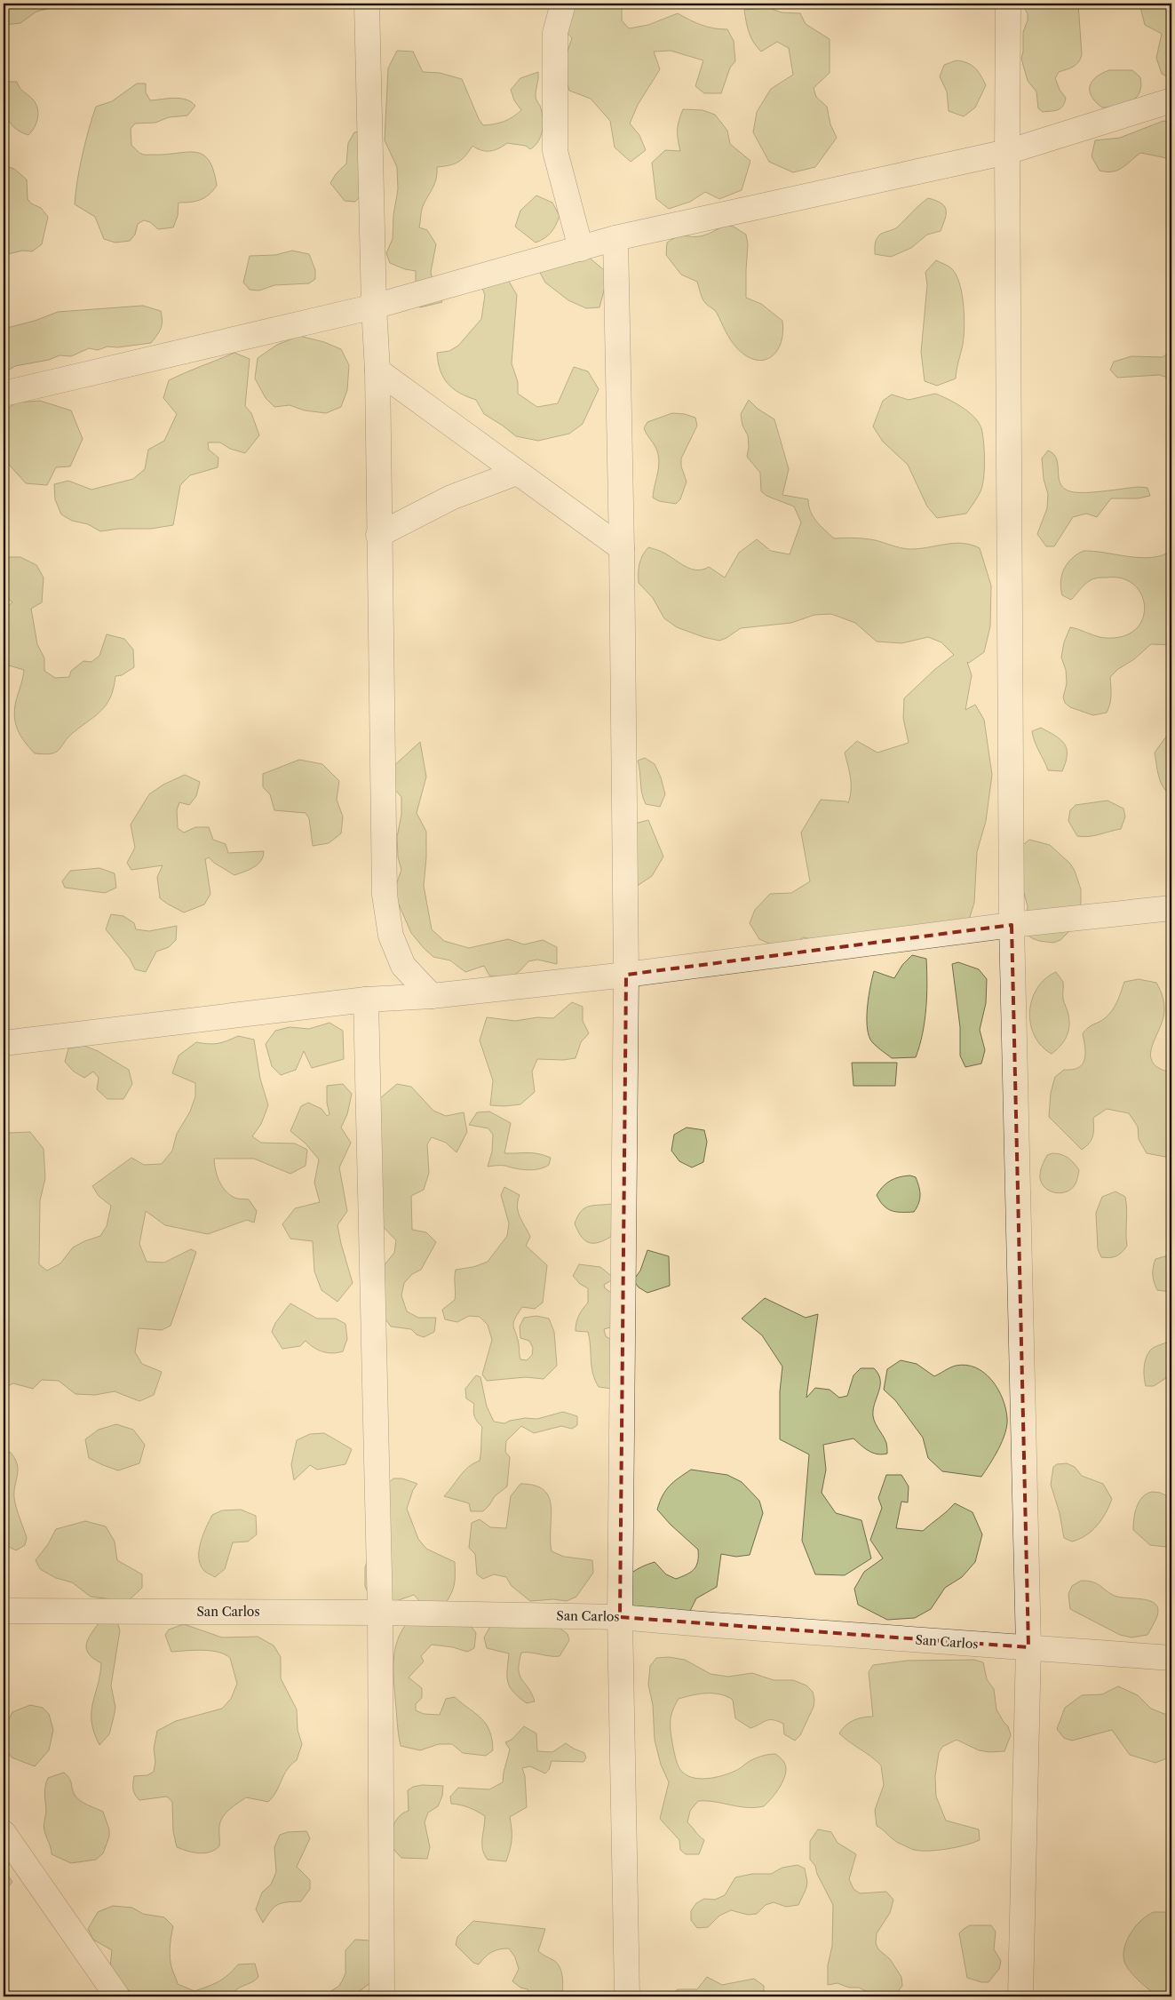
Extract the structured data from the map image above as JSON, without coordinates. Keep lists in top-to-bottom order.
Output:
{
  "streets": {
    "street": ["San Carlos"]
  }
}
